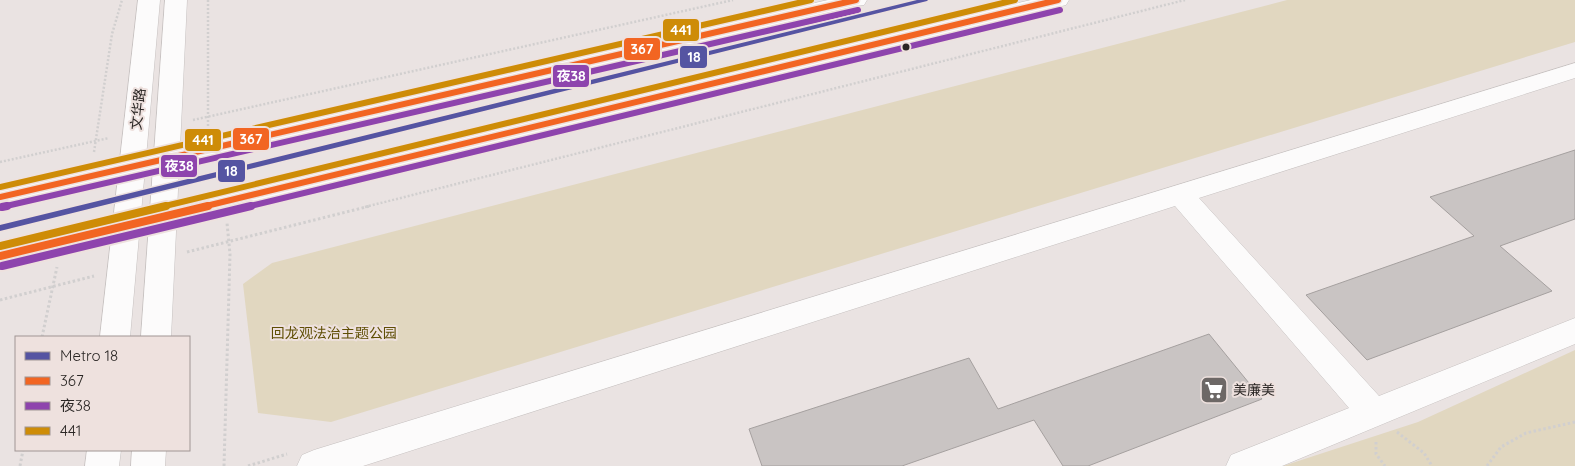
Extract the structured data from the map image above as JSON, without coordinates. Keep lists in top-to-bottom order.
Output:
{
  "streets": {
    "street": ["文华路"]
  },
  "parks": ["回龙观法治主题公园"],
  "places": {
    "supermarket": ["美廉美"]
  },
  "lines": [
    "metro line 18",
    "transit line 367",
    "transit line 441",
    "transit line 夜38"
  ],
  "legend": [
    "Metro 18",
    "367",
    "夜38",
    "441"
  ]
}
